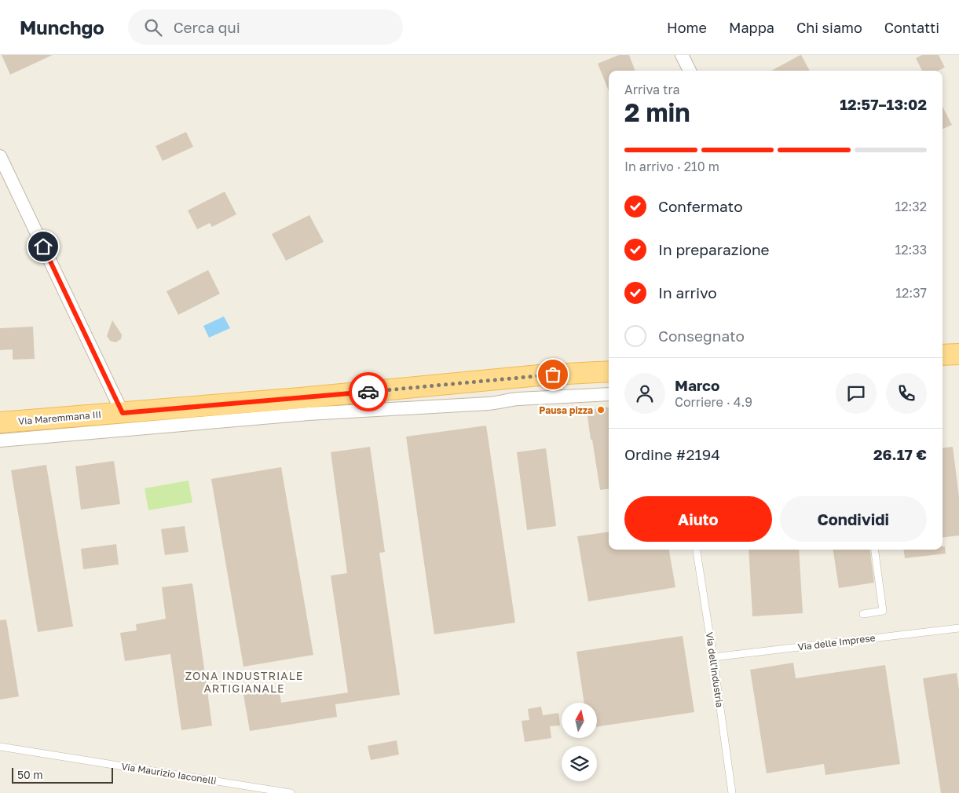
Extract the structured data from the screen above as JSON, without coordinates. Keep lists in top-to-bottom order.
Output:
{
  "streets": {
    "main road": ["Via Maremmana III"],
    "lane": ["Via delle Imprese", "Via dell'Industria", "Via Maurizio Iaconelli"]
  },
  "crossings": [
    ["Via delle Imprese", "Via dell'Industria"]
  ],
  "districts": ["ZONA INDUSTRIALE ARTIGIANALE"],
  "places": ["Pausa pizza"],
  "scale_bar": "50 m",
  "north": "top",
  "page": {
    "header": "Munchgo",
    "search": "Cerca qui",
    "nav": [
      "Home",
      "Mappa",
      "Chi siamo",
      "Contatti"
    ],
    "heading": ["2 min", "Arriva tra", "12:57–13:02"],
    "panel": [
      "Marco",
      "Corriere · 4.9",
      "Ordine #2194",
      "26.17 €"
    ],
    "bar": "In arrivo · 210 m",
    "list": [
      ["Confermato", "12:32"],
      ["In preparazione", "12:33"],
      ["In arrivo", "12:37"],
      "Consegnato"
    ],
    "buttons": ["Aiuto", "Condividi"],
    "scale": "50 m"
  }
}
